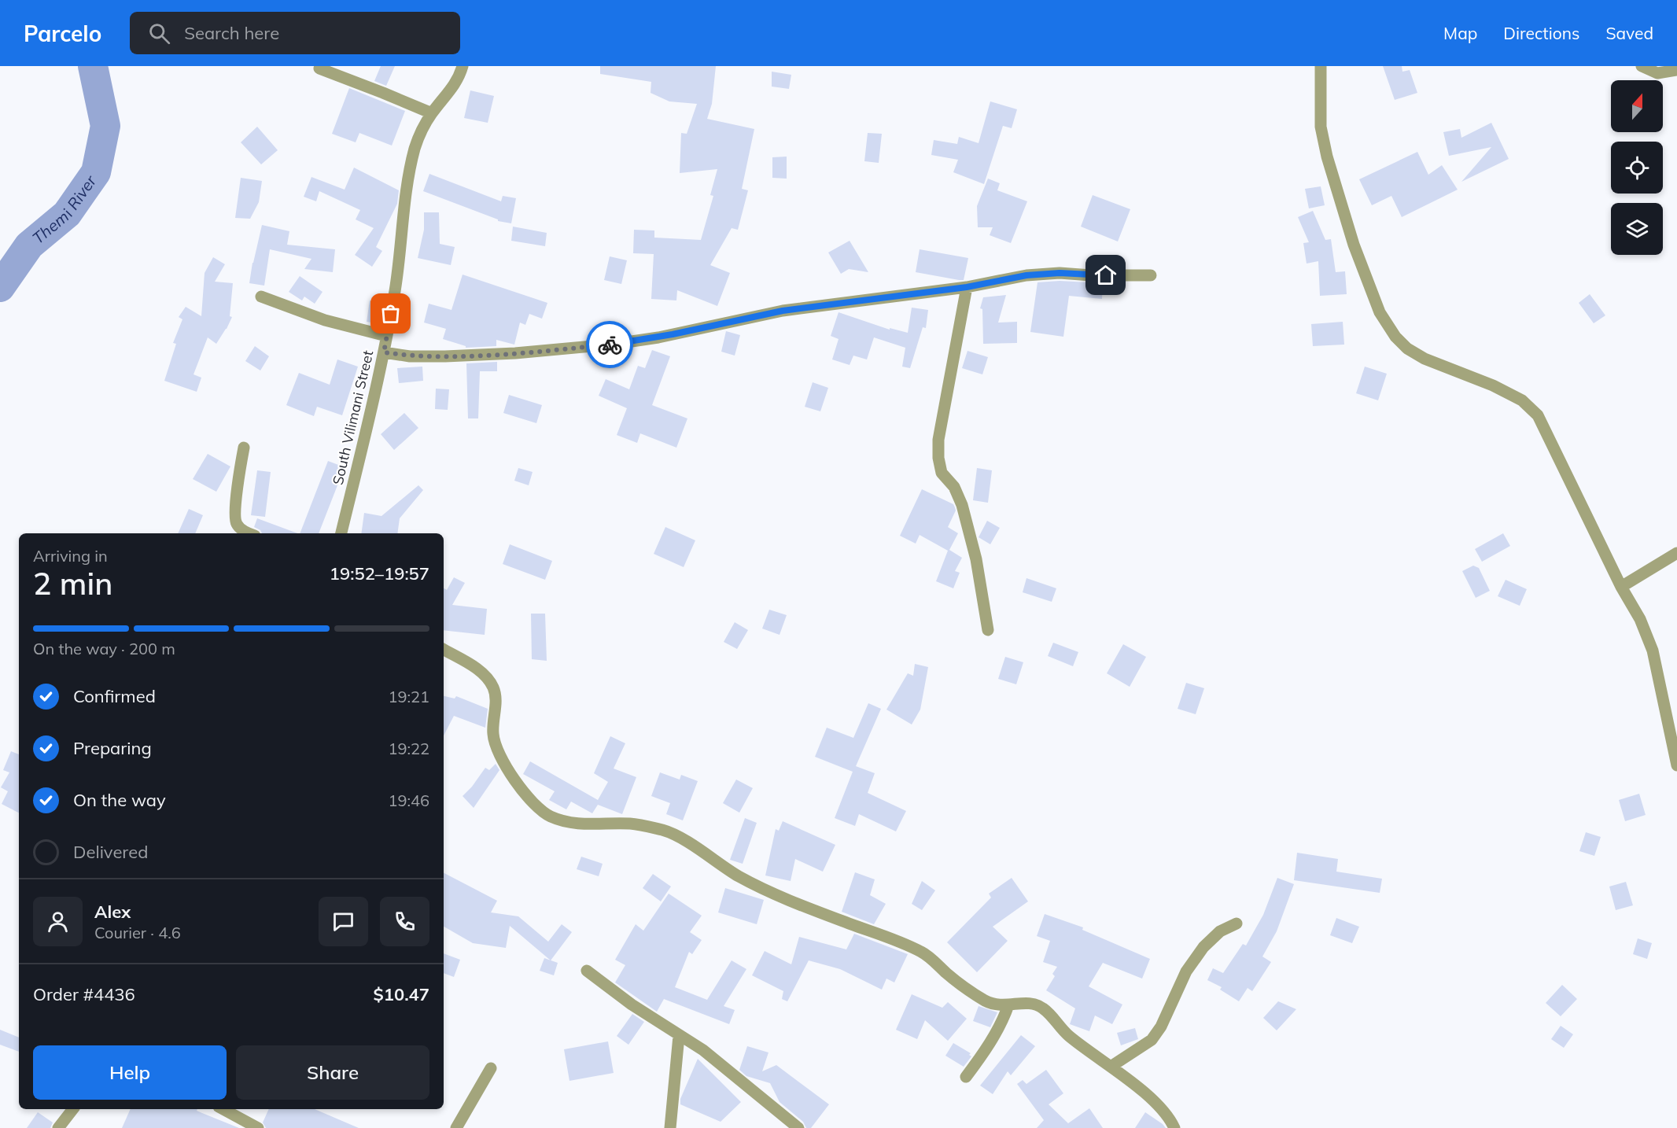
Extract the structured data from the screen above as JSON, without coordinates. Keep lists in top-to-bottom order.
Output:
{
  "streets": {
    "street": ["South Vilimani Street"]
  },
  "water": ["Themi River"],
  "north": "top",
  "page": {
    "header": "Parcelo",
    "search": "Search here",
    "nav": ["Map", "Directions", "Saved"],
    "heading": ["2 min", "Arriving in", "19:52–19:57"],
    "panel": [
      "Alex",
      "Courier · 4.6",
      "Order #4436",
      "$10.47"
    ],
    "bar": "On the way · 200 m",
    "list": [
      ["Confirmed", "19:21"],
      ["Preparing", "19:22"],
      ["On the way", "19:46"],
      "Delivered"
    ],
    "buttons": ["Help", "Share"]
  }
}
